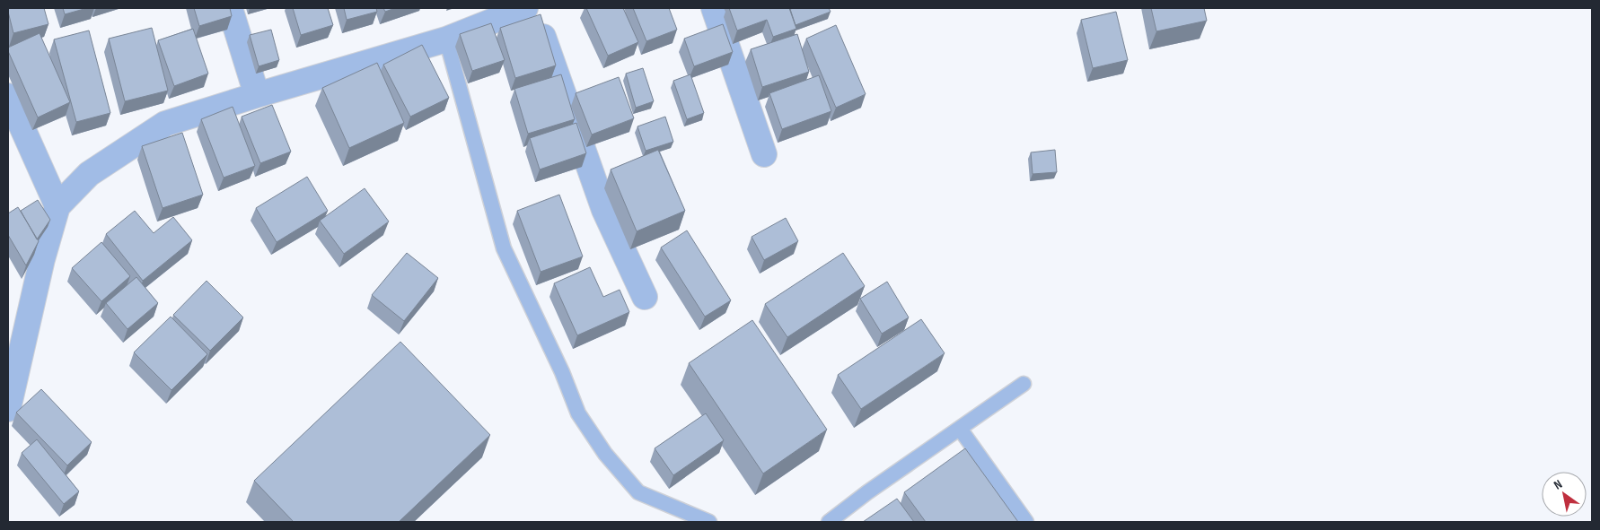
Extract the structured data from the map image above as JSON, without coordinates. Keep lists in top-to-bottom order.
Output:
{
  "north": "top left"
}
